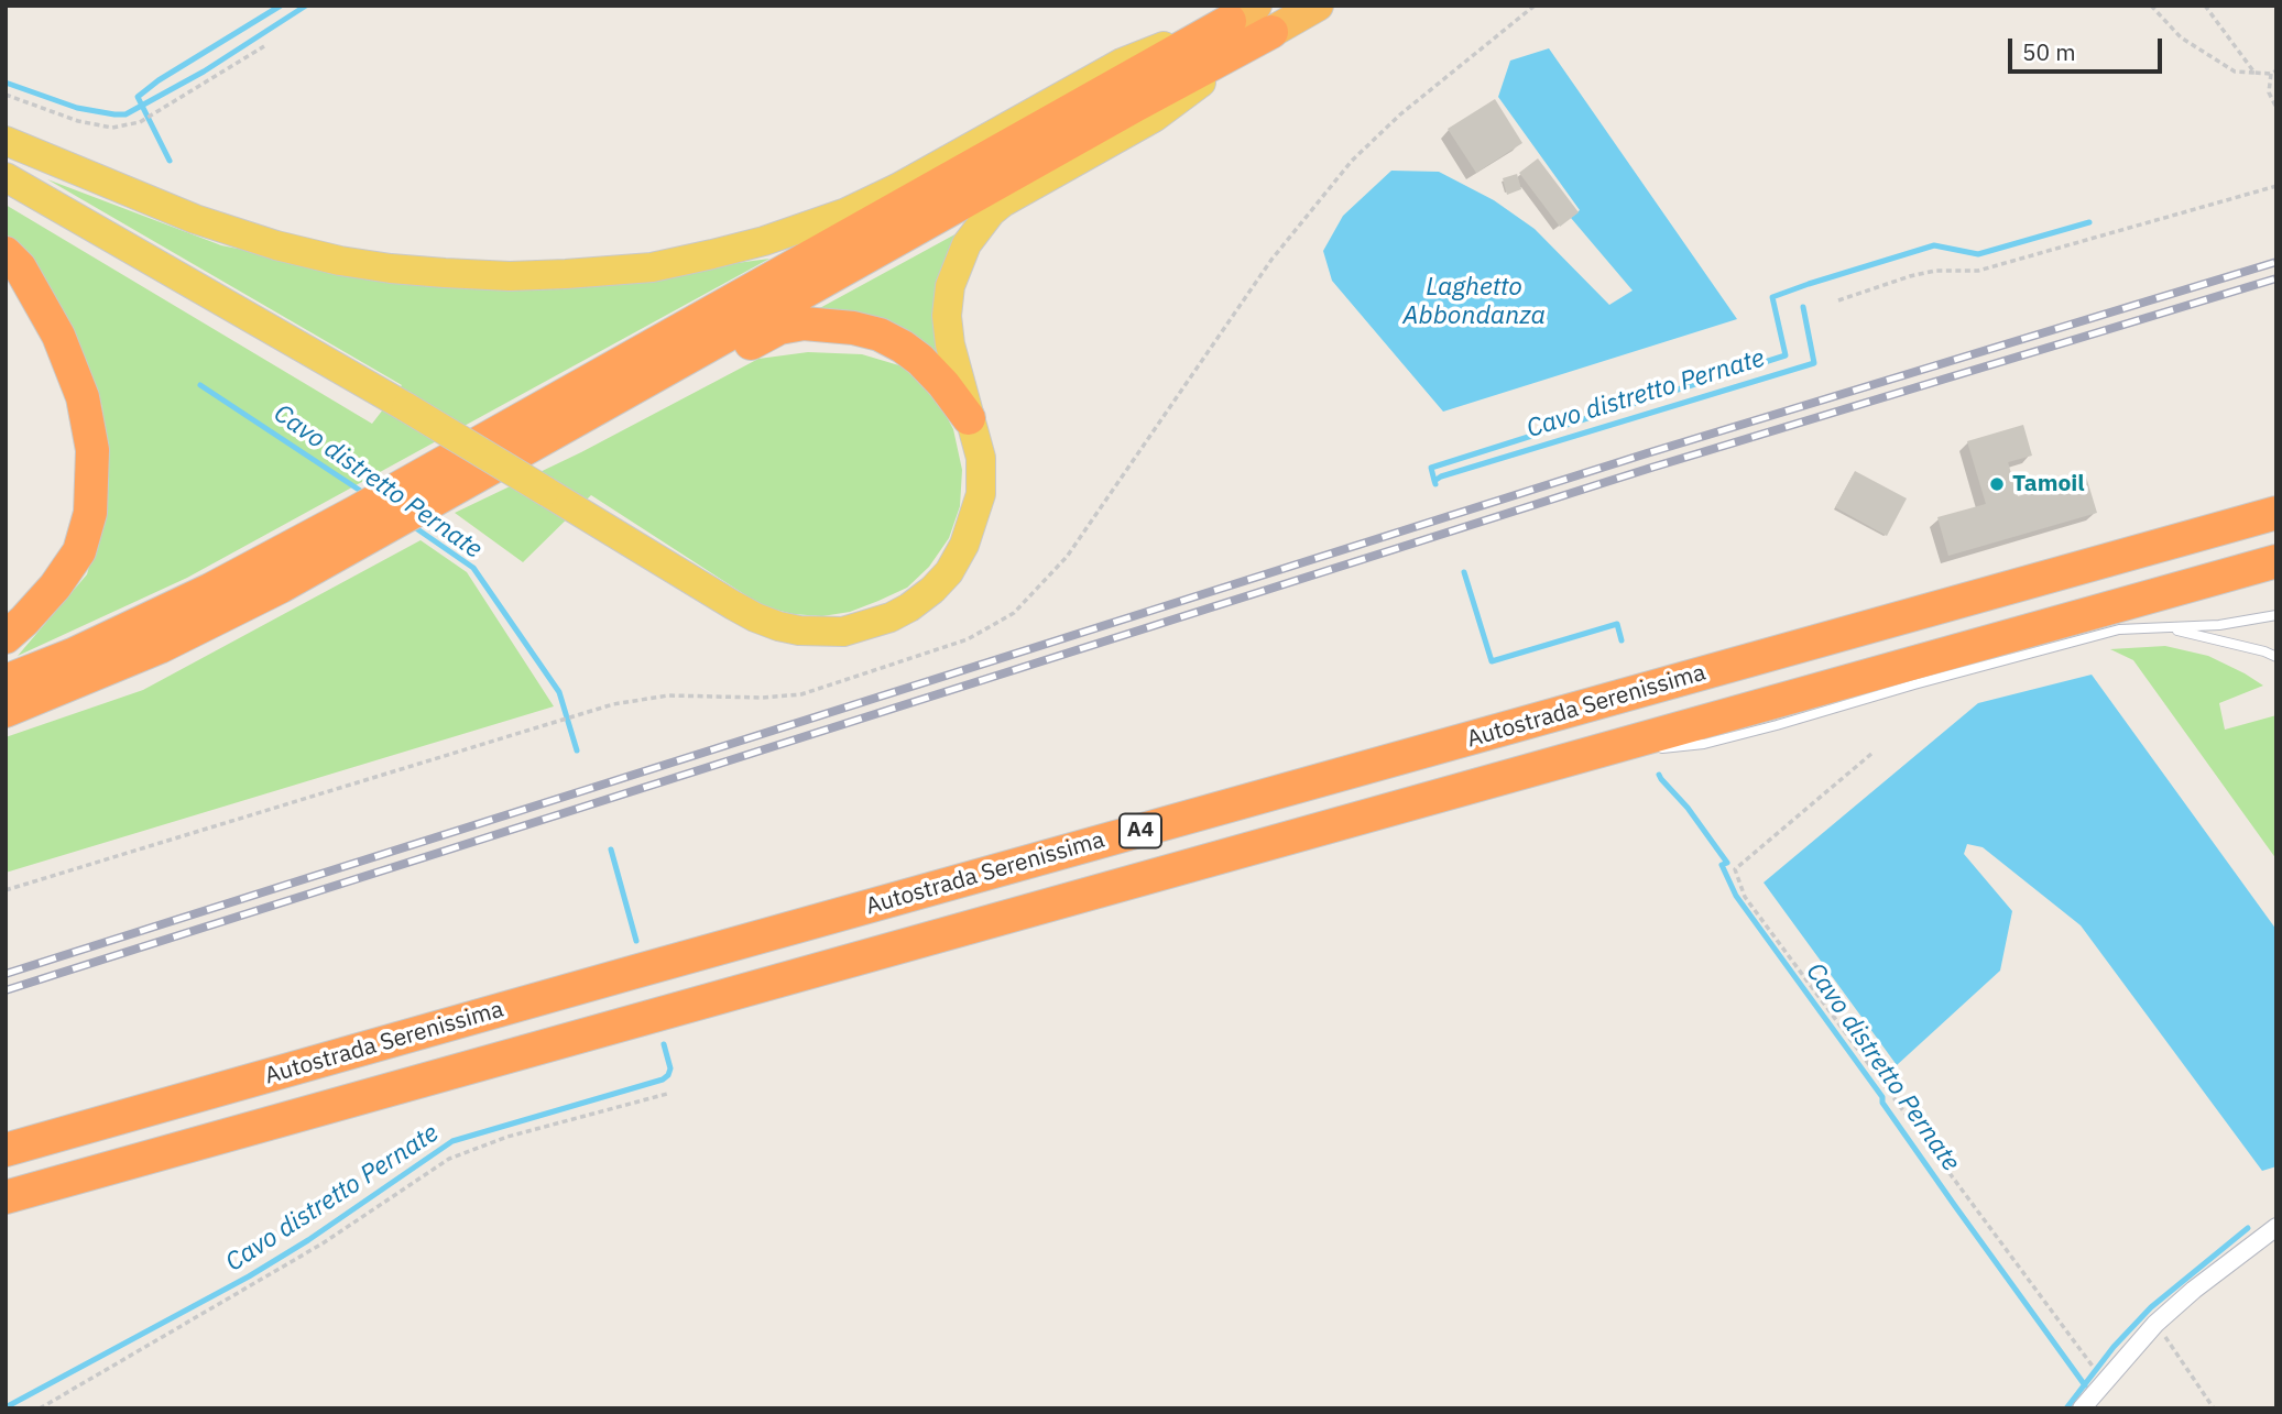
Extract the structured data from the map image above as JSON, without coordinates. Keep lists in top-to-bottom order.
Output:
{
  "streets": {
    "highway": ["Autostrada Serenissima", "A4"]
  },
  "water": ["Laghetto Abbondanza", "Cavo distretto Pernate"],
  "places": ["Tamoil"],
  "scale_bar": "50 m"
}
